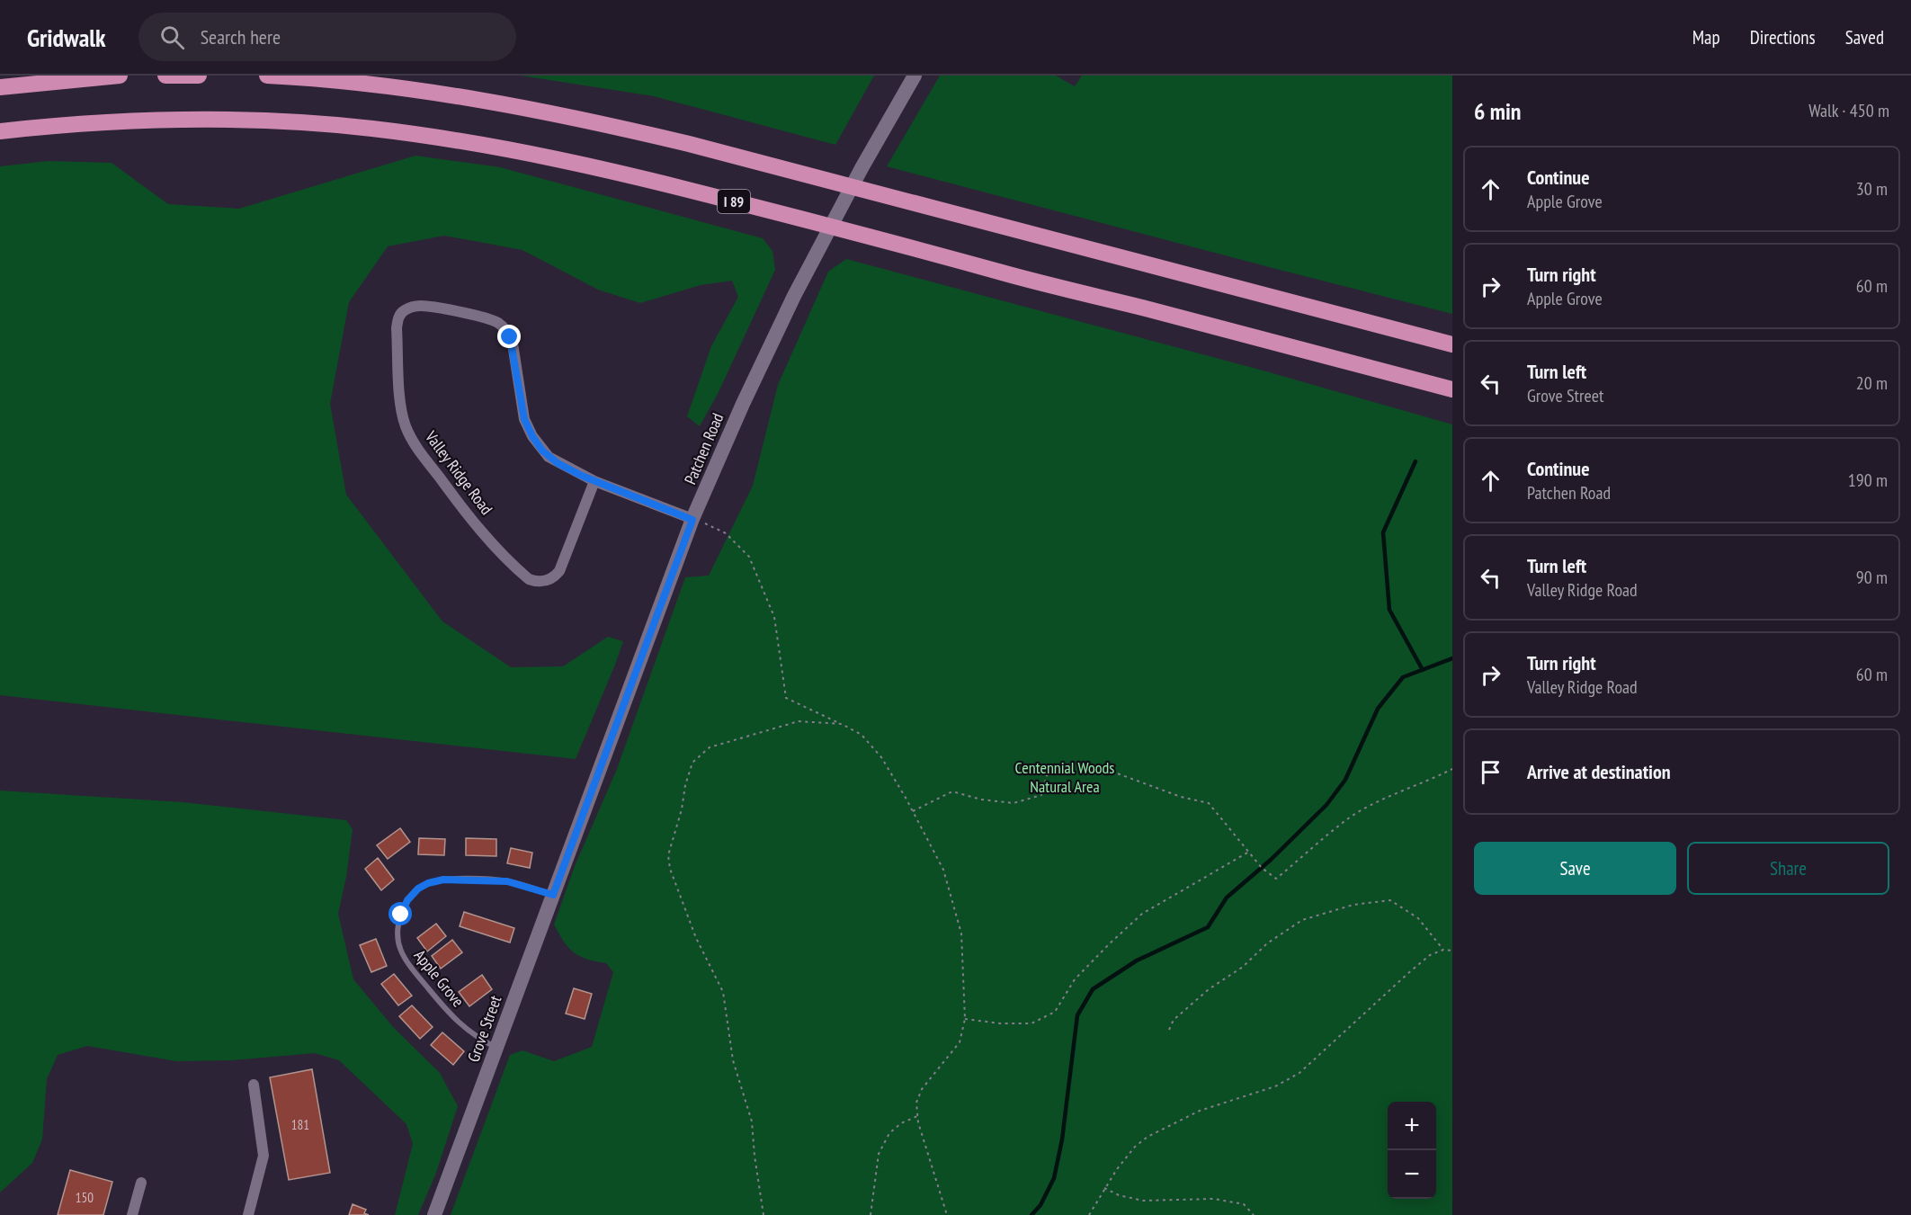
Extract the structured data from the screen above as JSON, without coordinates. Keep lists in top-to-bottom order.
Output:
{
  "streets": {
    "highway": ["I 89"],
    "street": ["Patchen Road", "Valley Ridge Road", "Grove Street"],
    "lane": ["Apple Grove"]
  },
  "crossings": [
    ["Patchen Road", "Valley Ridge Road"],
    ["Patchen Road", "Grove Street"],
    ["Apple Grove", "Grove Street"]
  ],
  "parks": ["Centennial Woods Natural Area"],
  "house_numbers": ["181", "150"],
  "page": {
    "header": "Gridwalk",
    "search": "Search here",
    "nav": ["Map", "Directions", "Saved"],
    "heading": ["6 min", "Walk · 450 m"],
    "list": [
      ["Continue", "Apple Grove", "30 m"],
      ["Turn right", "Apple Grove", "60 m"],
      ["Turn left", "Grove Street", "20 m"],
      ["Continue", "Patchen Road", "190 m"],
      ["Turn left", "Valley Ridge Road", "90 m"],
      ["Turn right", "Valley Ridge Road", "60 m"],
      "Arrive at destination"
    ],
    "buttons": ["Save", "Share"],
    "map_buttons": ["+", "−"]
  }
}
